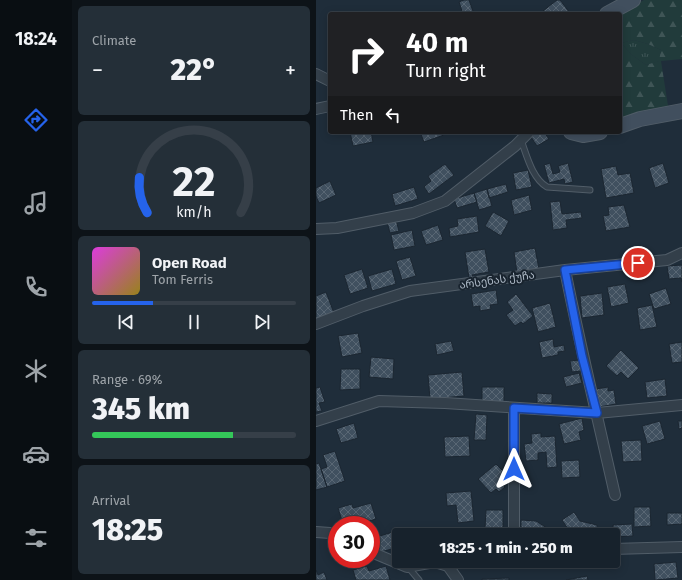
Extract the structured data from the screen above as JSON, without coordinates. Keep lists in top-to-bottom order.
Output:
{
  "streets": {
    "street": ["არსენას ქუჩა"]
  },
  "page": {
    "tabs": "18:24",
    "tile": [
      "Climate",
      ["Range · 69%", "345 km"],
      ["Arrival", "18:25"]
    ],
    "turn": ["40 m", "Turn right"],
    "heat": ["−", "22°", "+"],
    "then": "Then",
    "song": ["Open Road", "Tom Ferris"],
    "limit": "30",
    "trip": "18:25 · 1 min · 250 m",
    "gauge": ["22", "km/h"]
  }
}
